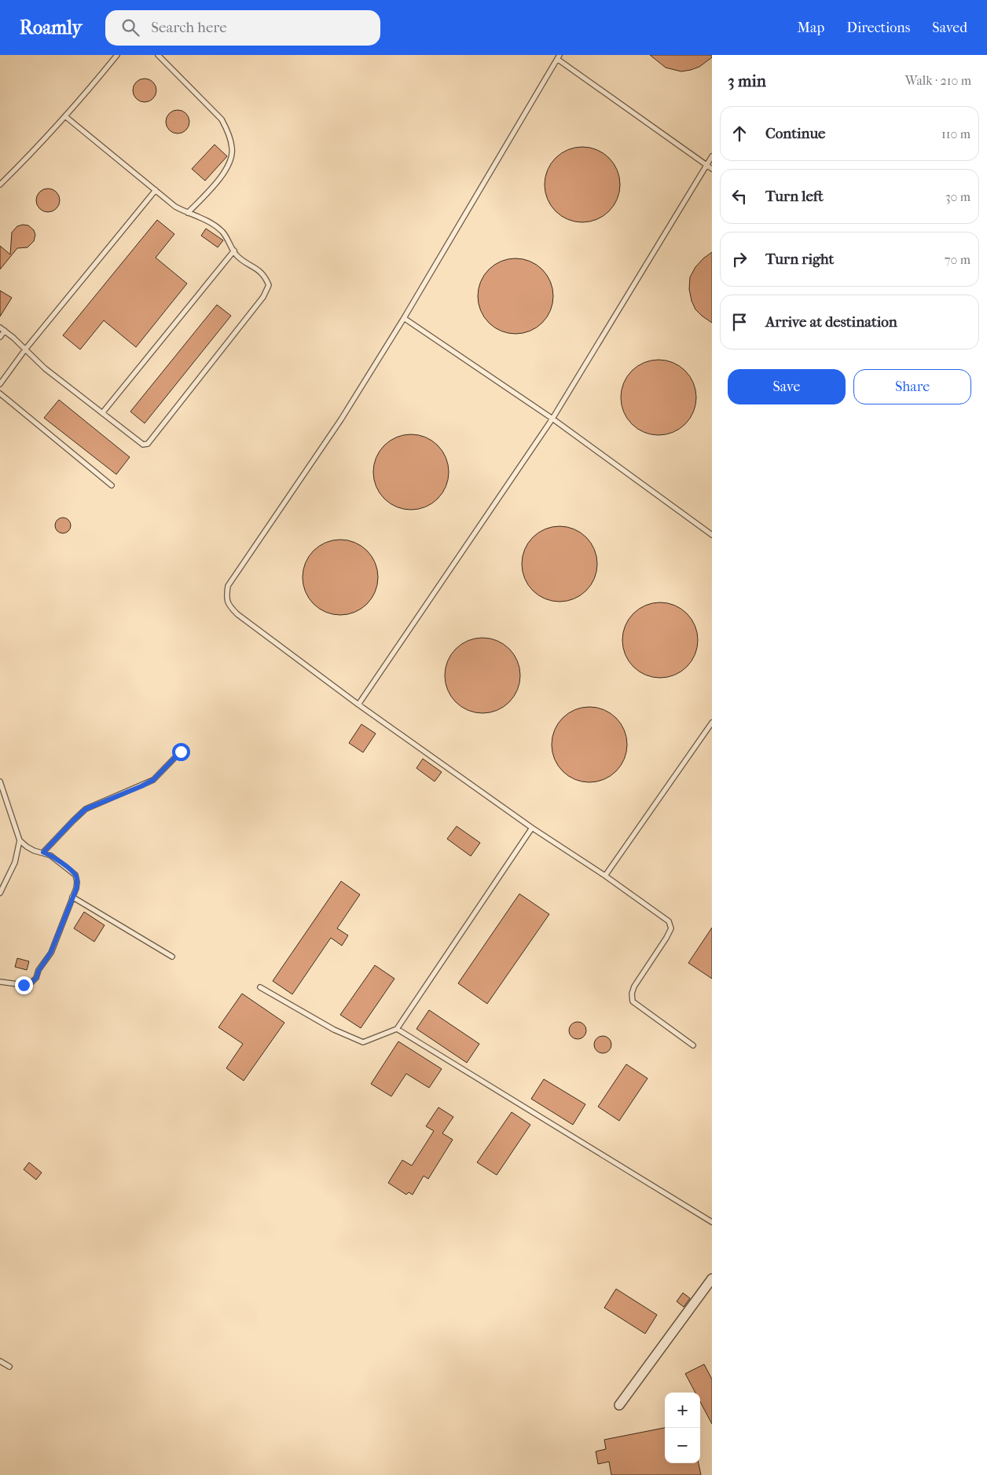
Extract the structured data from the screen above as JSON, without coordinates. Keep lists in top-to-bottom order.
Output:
{
  "page": {
    "header": "Roamly",
    "search": "Search here",
    "nav": ["Map", "Directions", "Saved"],
    "heading": ["3 min", "Walk · 210 m"],
    "list": [
      ["Continue", "110 m"],
      ["Turn left", "30 m"],
      ["Turn right", "70 m"],
      "Arrive at destination"
    ],
    "buttons": ["Save", "Share"],
    "map_buttons": ["+", "−"]
  }
}
